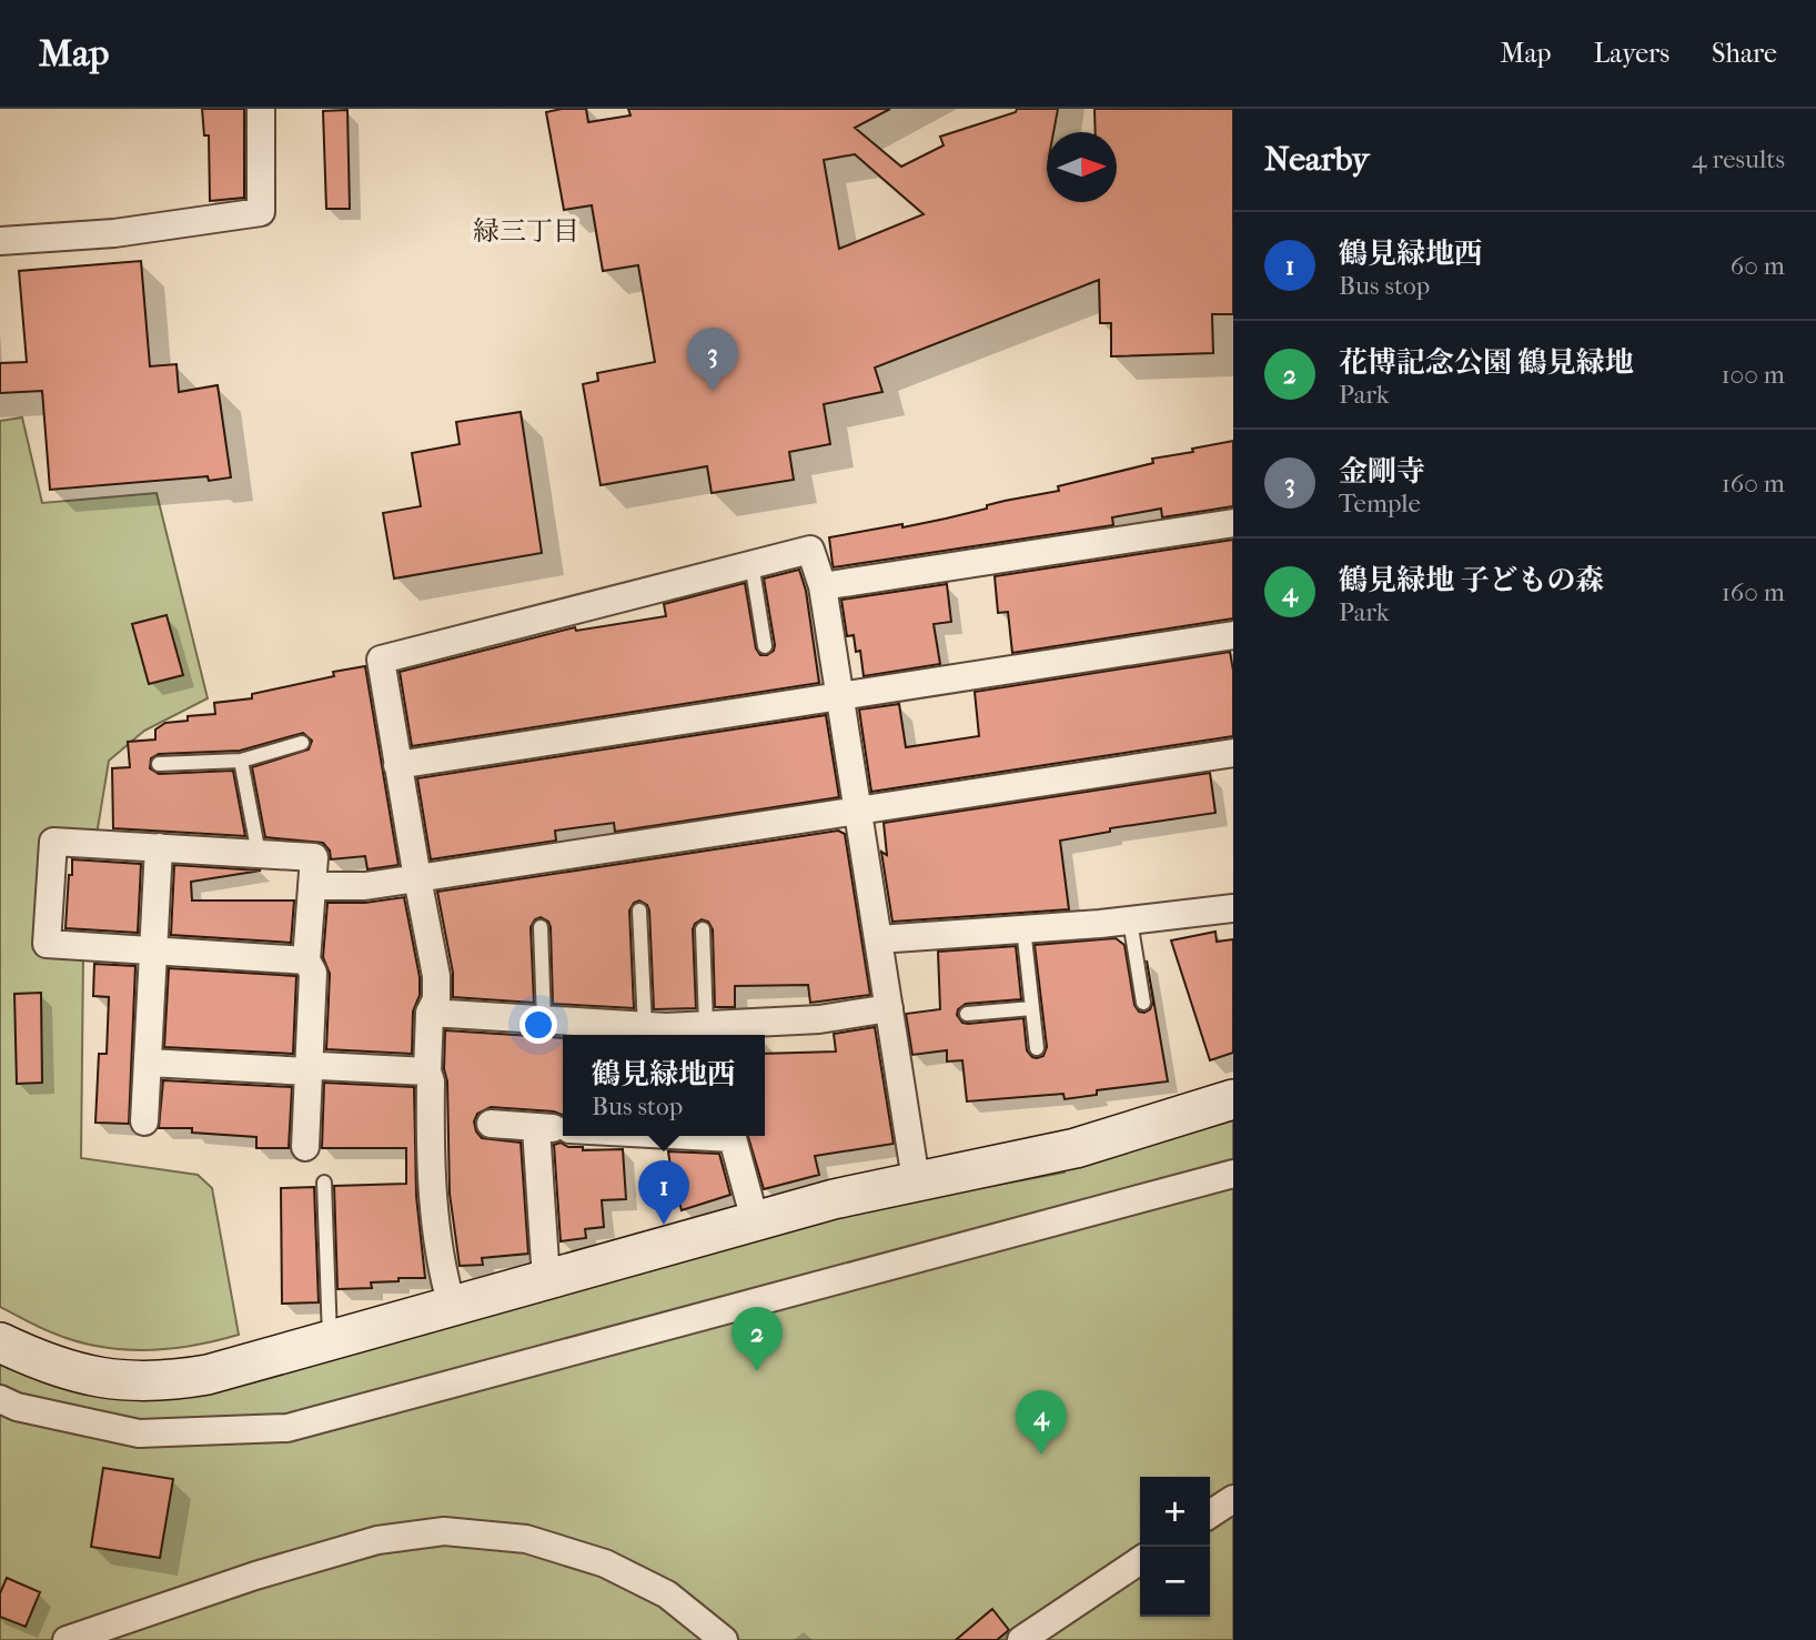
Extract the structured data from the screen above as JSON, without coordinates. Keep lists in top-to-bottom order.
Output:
{
  "districts": ["緑三丁目"],
  "north": "right",
  "page": {
    "header": "Map",
    "nav": ["Map", "Layers", "Share"],
    "heading": ["Nearby", "4 results"],
    "list": [
      {
        "mark": "1",
        "name": "鶴見緑地西",
        "note": "Bus stop",
        "value": "60 m"
      },
      {
        "mark": "2",
        "name": "花博記念公園 鶴見緑地",
        "note": "Park",
        "value": "100 m"
      },
      {
        "mark": "3",
        "name": "金剛寺",
        "note": "Temple",
        "value": "160 m"
      },
      {
        "mark": "4",
        "name": "鶴見緑地 子どもの森",
        "note": "Park",
        "value": "160 m"
      }
    ],
    "pins": [
      "3",
      "1",
      "2",
      "4"
    ],
    "popup": ["鶴見緑地西", "Bus stop"],
    "map_buttons": ["+", "−"]
  }
}
